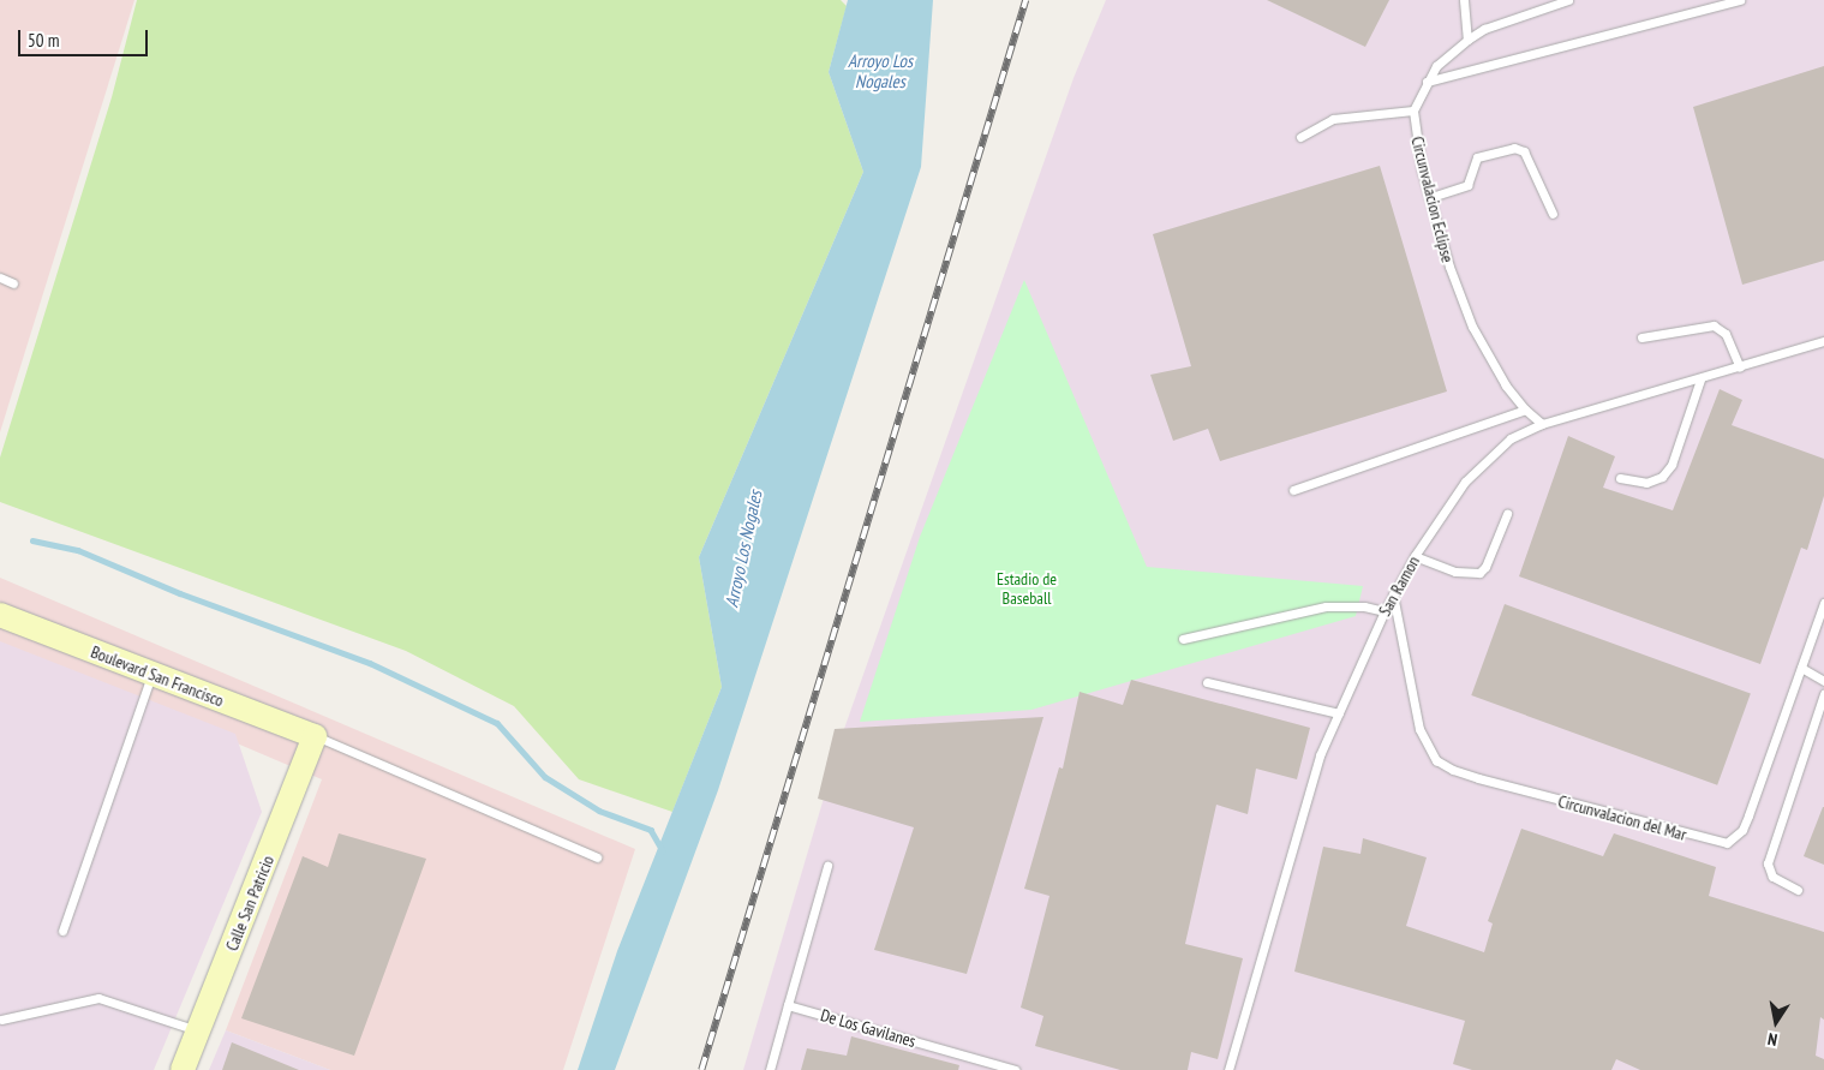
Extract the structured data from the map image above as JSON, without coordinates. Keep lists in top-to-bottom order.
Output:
{
  "streets": {
    "street": ["Boulevard San Francisco", "Calle San Patricio"],
    "lane": [
      "Circunvalacion Eclipse",
      "San Ramon",
      "Circunvalacion del Mar",
      "De Los Gavilanes"
    ]
  },
  "crossings": [
    ["Circunvalacion Eclipse", "San Ramon"],
    ["San Ramon", "Circunvalacion del Mar"],
    ["Boulevard San Francisco", "Calle San Patricio"]
  ],
  "water": ["Arroyo Los Nogales"],
  "parks": ["Estadio de Baseball"],
  "scale_bar": "50 m",
  "north": "bottom"
}
